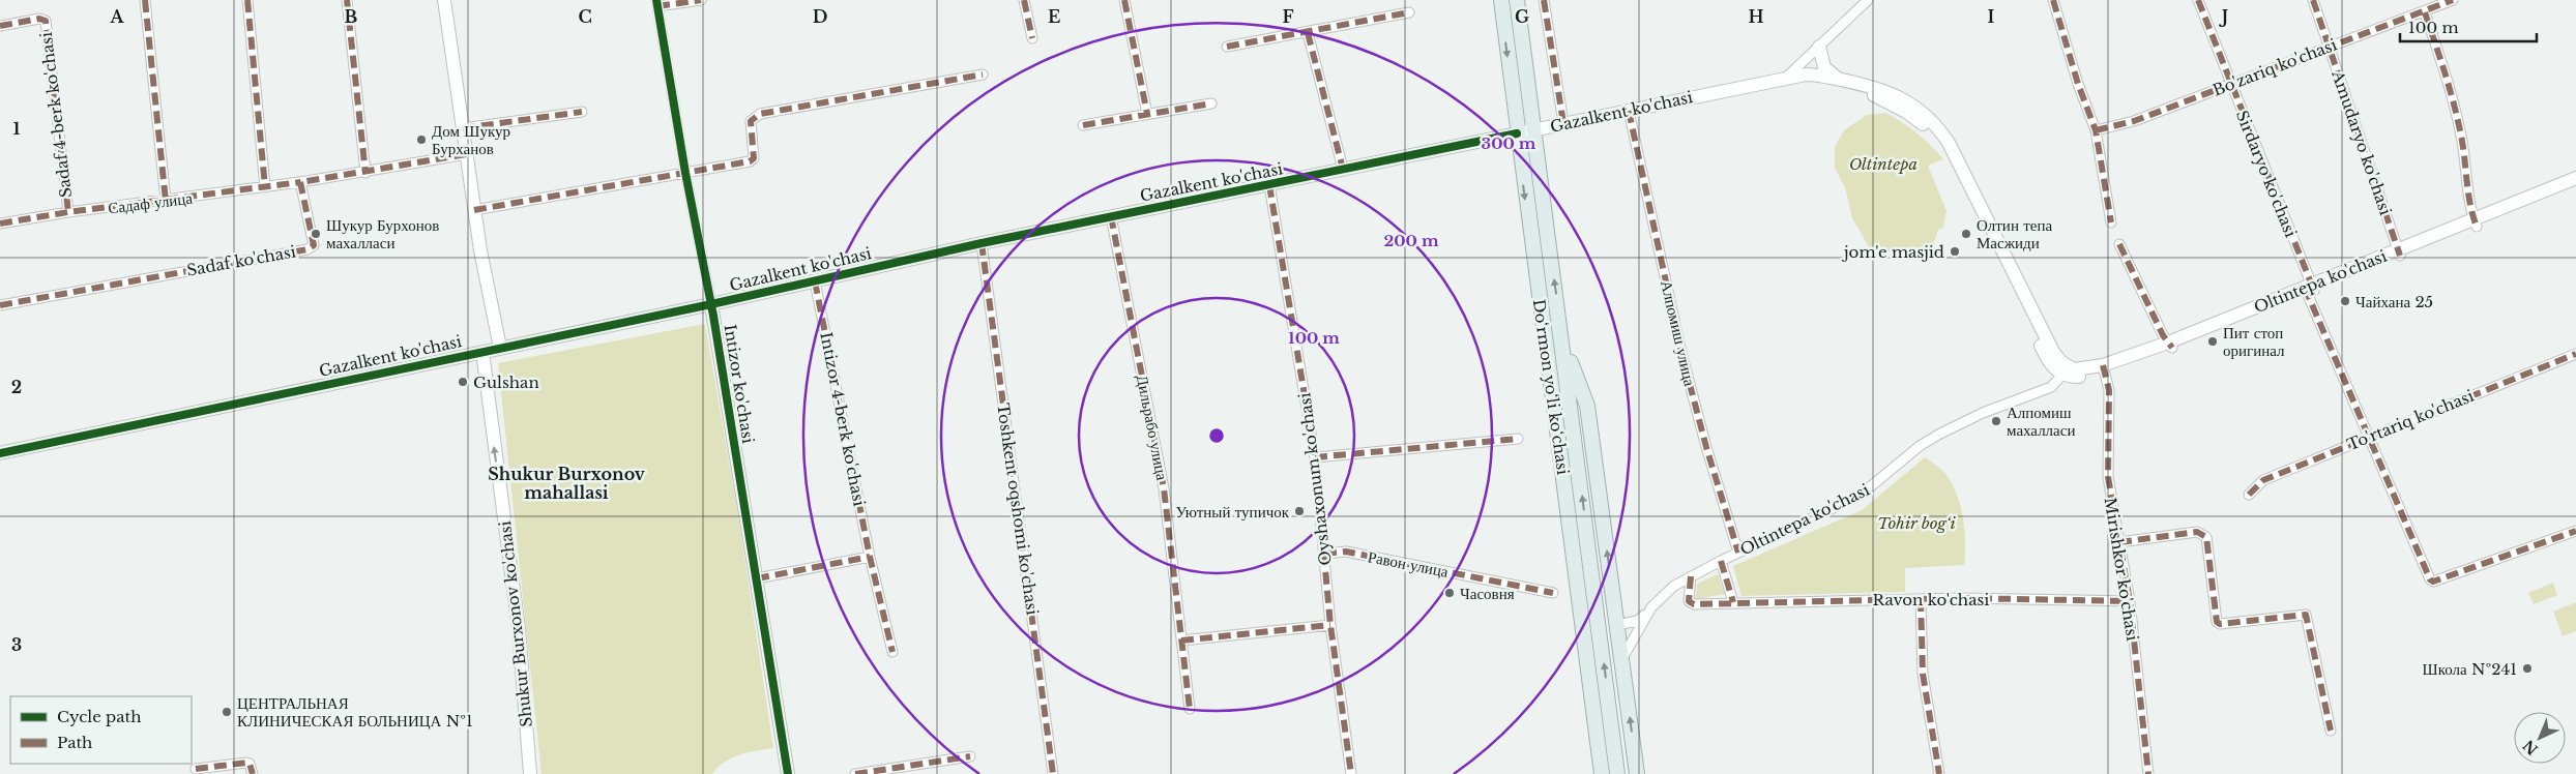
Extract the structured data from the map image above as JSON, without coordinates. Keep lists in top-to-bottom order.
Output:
{
  "streets": {
    "main road": ["Do‘rmon yo‘li ko‘chasi"],
    "street": [
      "Bo'zariq ko'chasi",
      "Gazalkent ko'chasi",
      "Sadaf 4-berk ko'chasi",
      "Amudaryo ko'chasi",
      "Sirdaryo ko'chasi",
      "Садаф улица",
      "Sadaf ko'chasi",
      "Oltintepa ko'chasi",
      "Алпомиш улица",
      "Intizor ko'chasi",
      "Intizor 4-berk ko'chasi",
      "To'rtariq ko'chasi",
      "Дильрабо улица",
      "Oyshaxonum ko'chasi",
      "Toshkent oqshomi ko'chasi",
      "Равон улица",
      "Mirishkor ko'chasi",
      "Ravon ko'chasi",
      "Shukur Burxonov ko'chasi"
    ]
  },
  "crossings": [
    ["Bo'zariq ko'chasi", "Amudaryo ko'chasi"],
    ["Bo'zariq ko'chasi", "Sirdaryo ko'chasi"],
    ["Gazalkent ko'chasi", "Алпомиш улица"],
    ["Gazalkent ko'chasi", "Intizor ko'chasi"],
    ["Gazalkent ko'chasi", "Do‘rmon yo‘li ko‘chasi"],
    ["Gazalkent ko'chasi", "Intizor 4-berk ko'chasi"],
    ["Gazalkent ko'chasi", "Дильрабо улица"],
    ["Gazalkent ko'chasi", "Oyshaxonum ko'chasi"],
    ["Gazalkent ko'chasi", "Toshkent oqshomi ko'chasi"],
    ["Gazalkent ko'chasi", "Shukur Burxonov ko'chasi"],
    ["Sadaf 4-berk ko'chasi", "Садаф улица"],
    ["Amudaryo ko'chasi", "Oltintepa ko'chasi"],
    ["Sirdaryo ko'chasi", "Oltintepa ko'chasi"],
    ["Sirdaryo ko'chasi", "To'rtariq ko'chasi"],
    ["Садаф улица", "Sadaf ko'chasi"],
    ["Oltintepa ko'chasi", "Алпомиш улица"],
    ["Oltintepa ko'chasi", "Mirishkor ko'chasi"],
    ["Oltintepa ko'chasi", "Ravon ko'chasi"],
    ["Oyshaxonum ko'chasi", "Равон улица"],
    ["Mirishkor ko'chasi", "Ravon ko'chasi"]
  ],
  "one_way": ["Shukur Burxonov ko'chasi"],
  "districts": ["Shukur Burxonov mahallasi"],
  "parks": ["Oltintepa", "Tohir bog‘i"],
  "places": [
    "Дом Шукур Бурханов",
    "Шукур Бурхонов махалласи",
    "Олтин тепа Масжиди",
    "jom'e masjid",
    "Чайхана 25",
    "Пит стоп оригинал",
    "Gulshan",
    "Алпомиш махалласи",
    "Уютный тупичок",
    "Часовня",
    "Школа №241",
    "ЦЕНТРАЛЬНАЯ КЛИНИЧЕСКАЯ БОЛЬНИЦА №1"
  ],
  "legend": ["Cycle path", "Path"],
  "scale_bar": "100 m",
  "north": "bottom left",
  "grid": {
    "columns": [
      "A",
      "B",
      "C",
      "D",
      "E",
      "F",
      "G",
      "H",
      "I",
      "J"
    ],
    "rows": ["1", "2", "3"]
  },
  "rings": ["300 m", "200 m", "100 m"]
}
